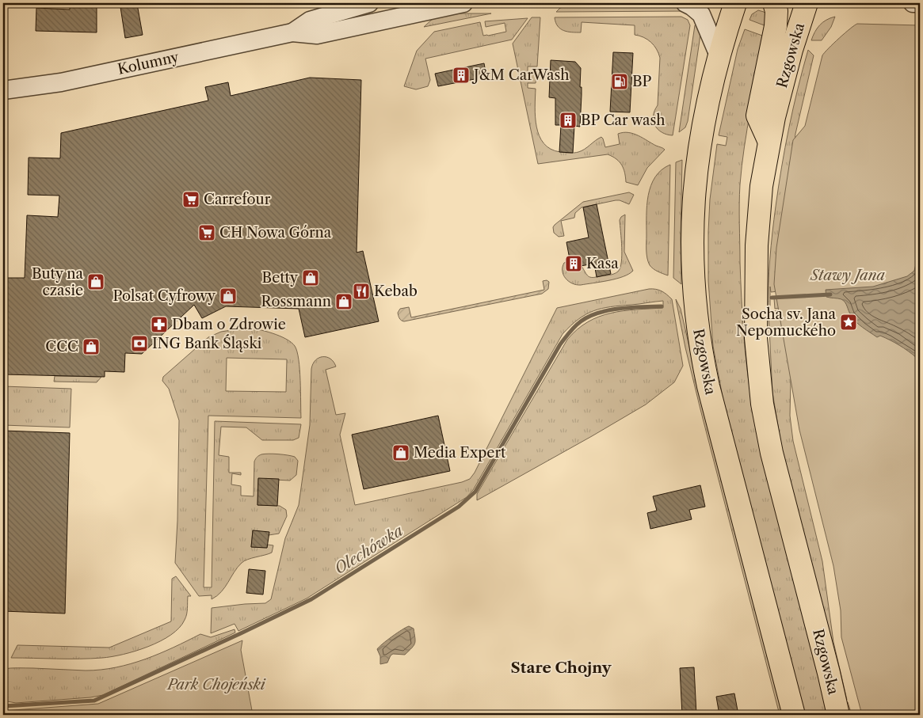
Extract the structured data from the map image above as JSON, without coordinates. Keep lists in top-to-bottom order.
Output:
{
  "streets": {
    "main road": ["Rzgowska"],
    "street": ["Kolumny"]
  },
  "districts": ["Stare Chojny"],
  "water": ["Olechówka"],
  "parks": ["Stawy Jana", "Park Chojeński"],
  "places": {
    "building": ["J&M CarWash", "BP Car wash", "Kasa"],
    "fuel station": ["BP"],
    "supermarket": ["Carrefour", "CH Nowa Górna"],
    "shop": [
      "Betty",
      "Buty na czasie",
      "Polsat Cyfrowy",
      "Rossmann",
      "CCC",
      "Media Expert"
    ],
    "restaurant": ["Kebab"],
    "place": ["Socha sv. Jana Nepomuckého"],
    "pharmacy": ["Dbam o Zdrowie"],
    "bank": ["ING Bank Śląski"]
  }
}
